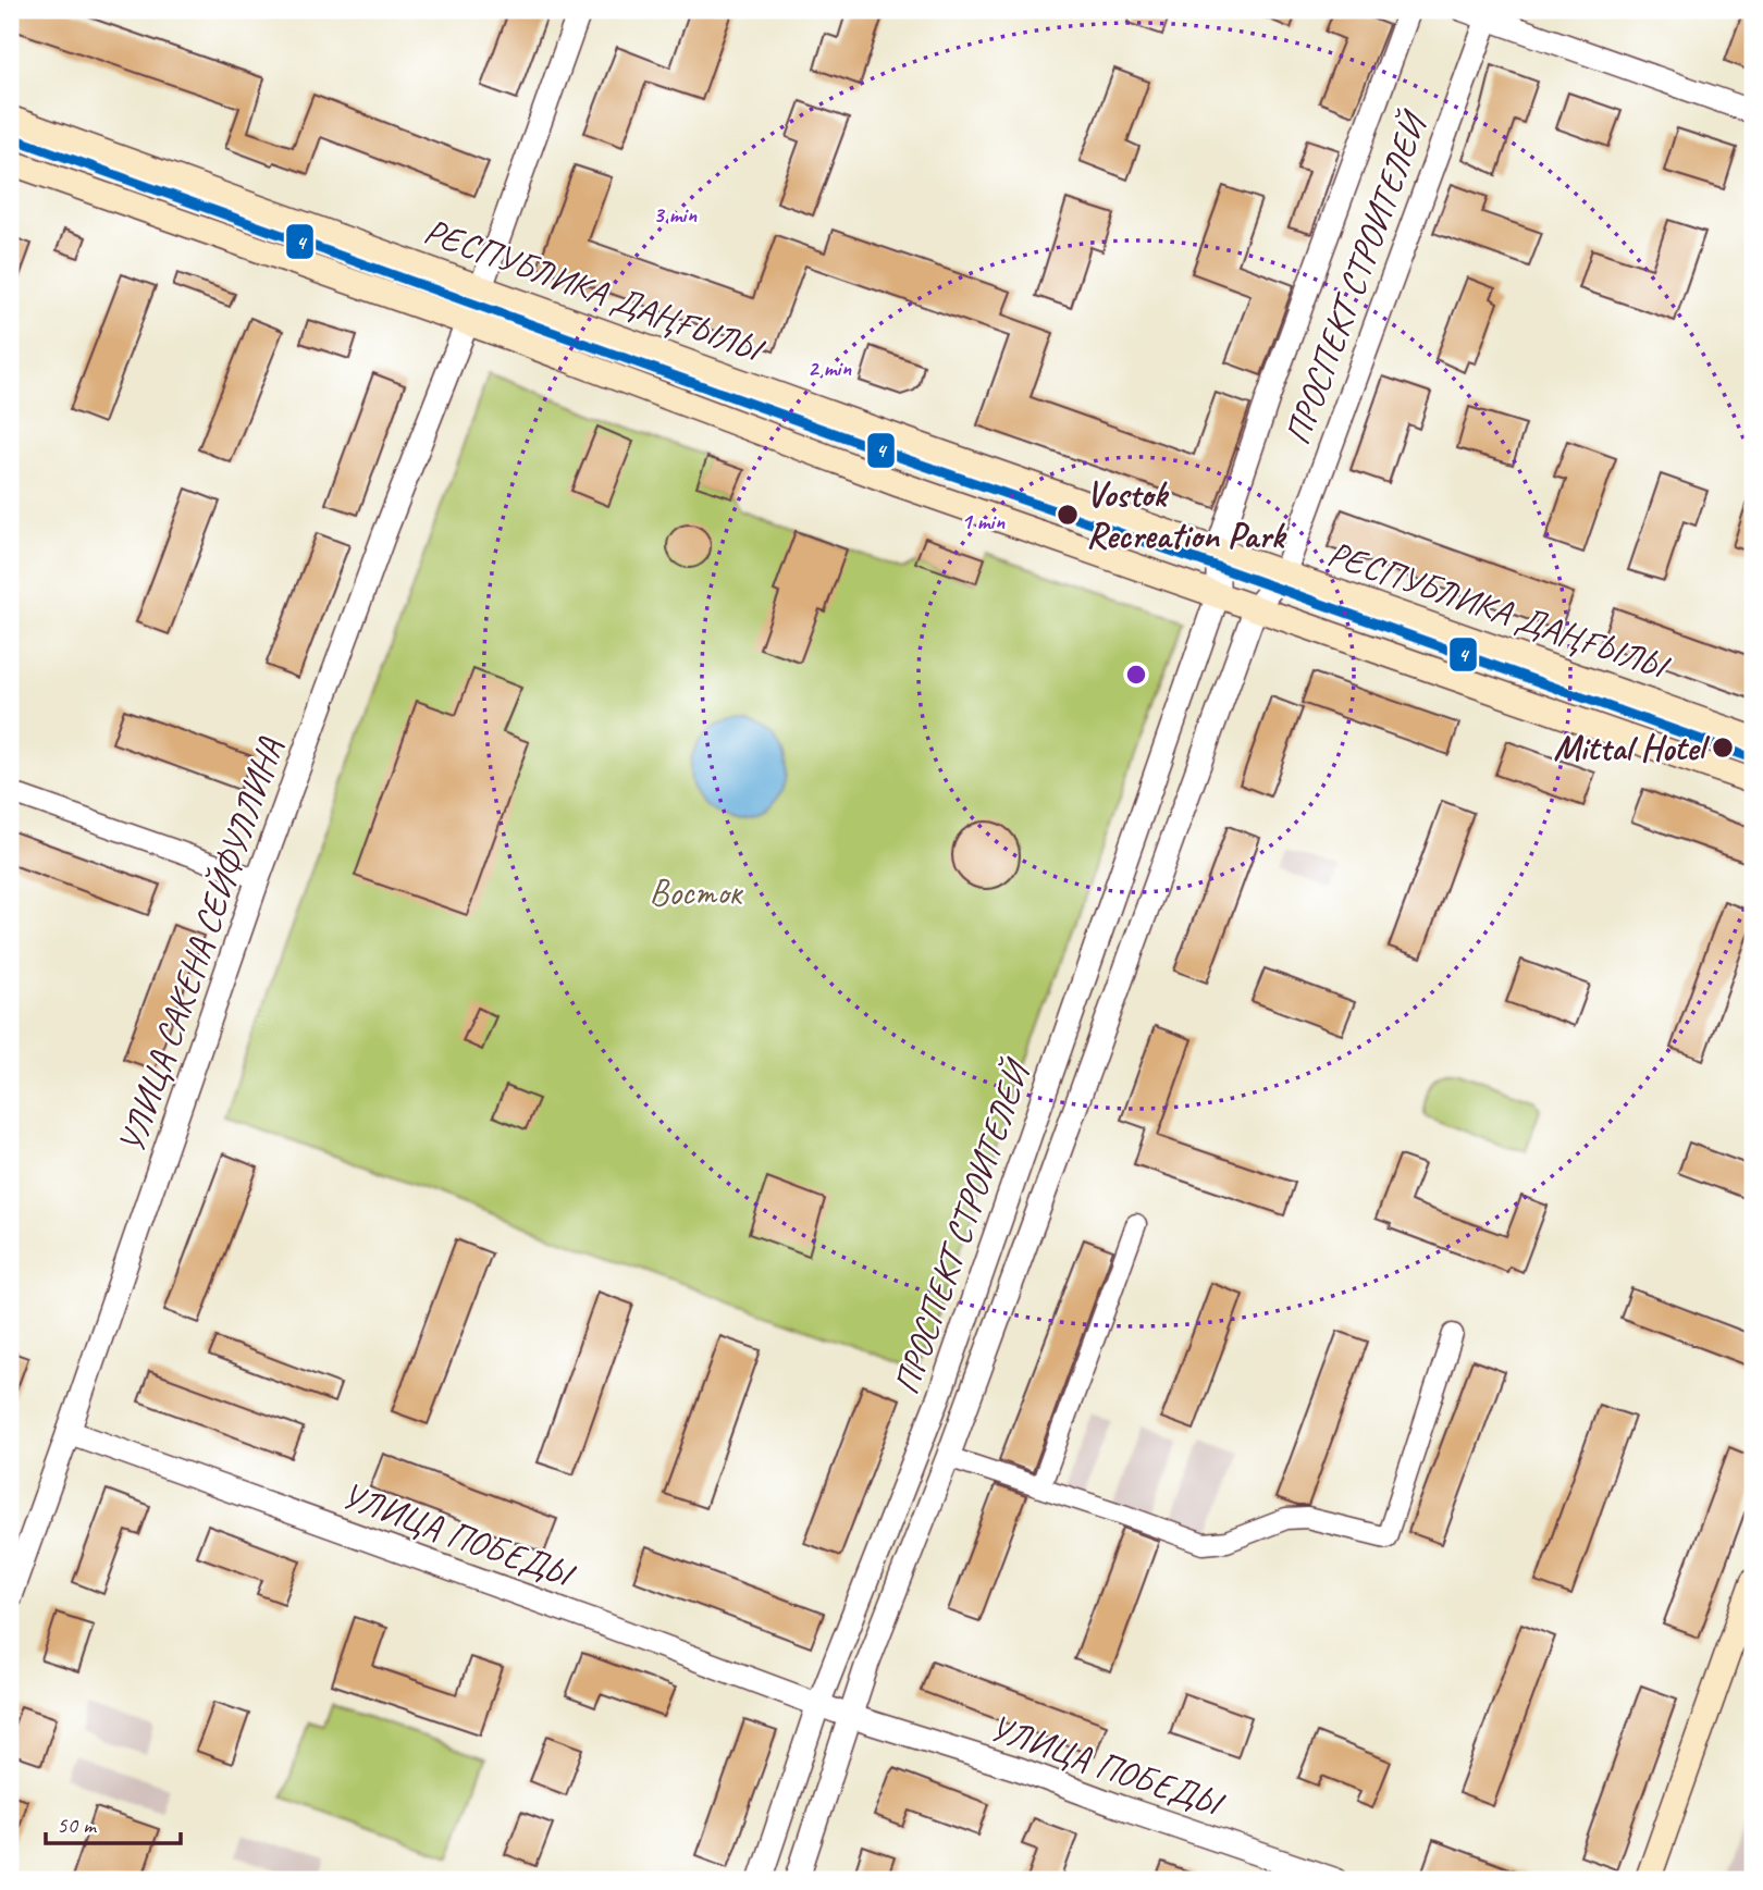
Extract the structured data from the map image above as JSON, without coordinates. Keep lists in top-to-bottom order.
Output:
{
  "streets": {
    "main road": ["РЕСПУБЛИКА ДАҢҒЫЛЫ"],
    "street": ["ПРОСПЕКТ СТРОИТЕЛЕЙ", "УЛИЦА САКЕНА СЕЙФУЛЛИНА", "УЛИЦА ПОБЕДЫ"]
  },
  "crossings": [
    ["ПРОСПЕКТ СТРОИТЕЛЕЙ", "РЕСПУБЛИКА ДАҢҒЫЛЫ"],
    ["ПРОСПЕКТ СТРОИТЕЛЕЙ", "УЛИЦА ПОБЕДЫ"],
    ["РЕСПУБЛИКА ДАҢҒЫЛЫ", "УЛИЦА САКЕНА СЕЙФУЛЛИНА"],
    ["УЛИЦА САКЕНА СЕЙФУЛЛИНА", "УЛИЦА ПОБЕДЫ"]
  ],
  "parks": ["Восток"],
  "places": ["Vostok Recreation Park", "Mittal Hotel"],
  "lines": ["transit line 4"],
  "scale_bar": "50 m",
  "rings": ["3 min", "2 min", "1 min"]
}
